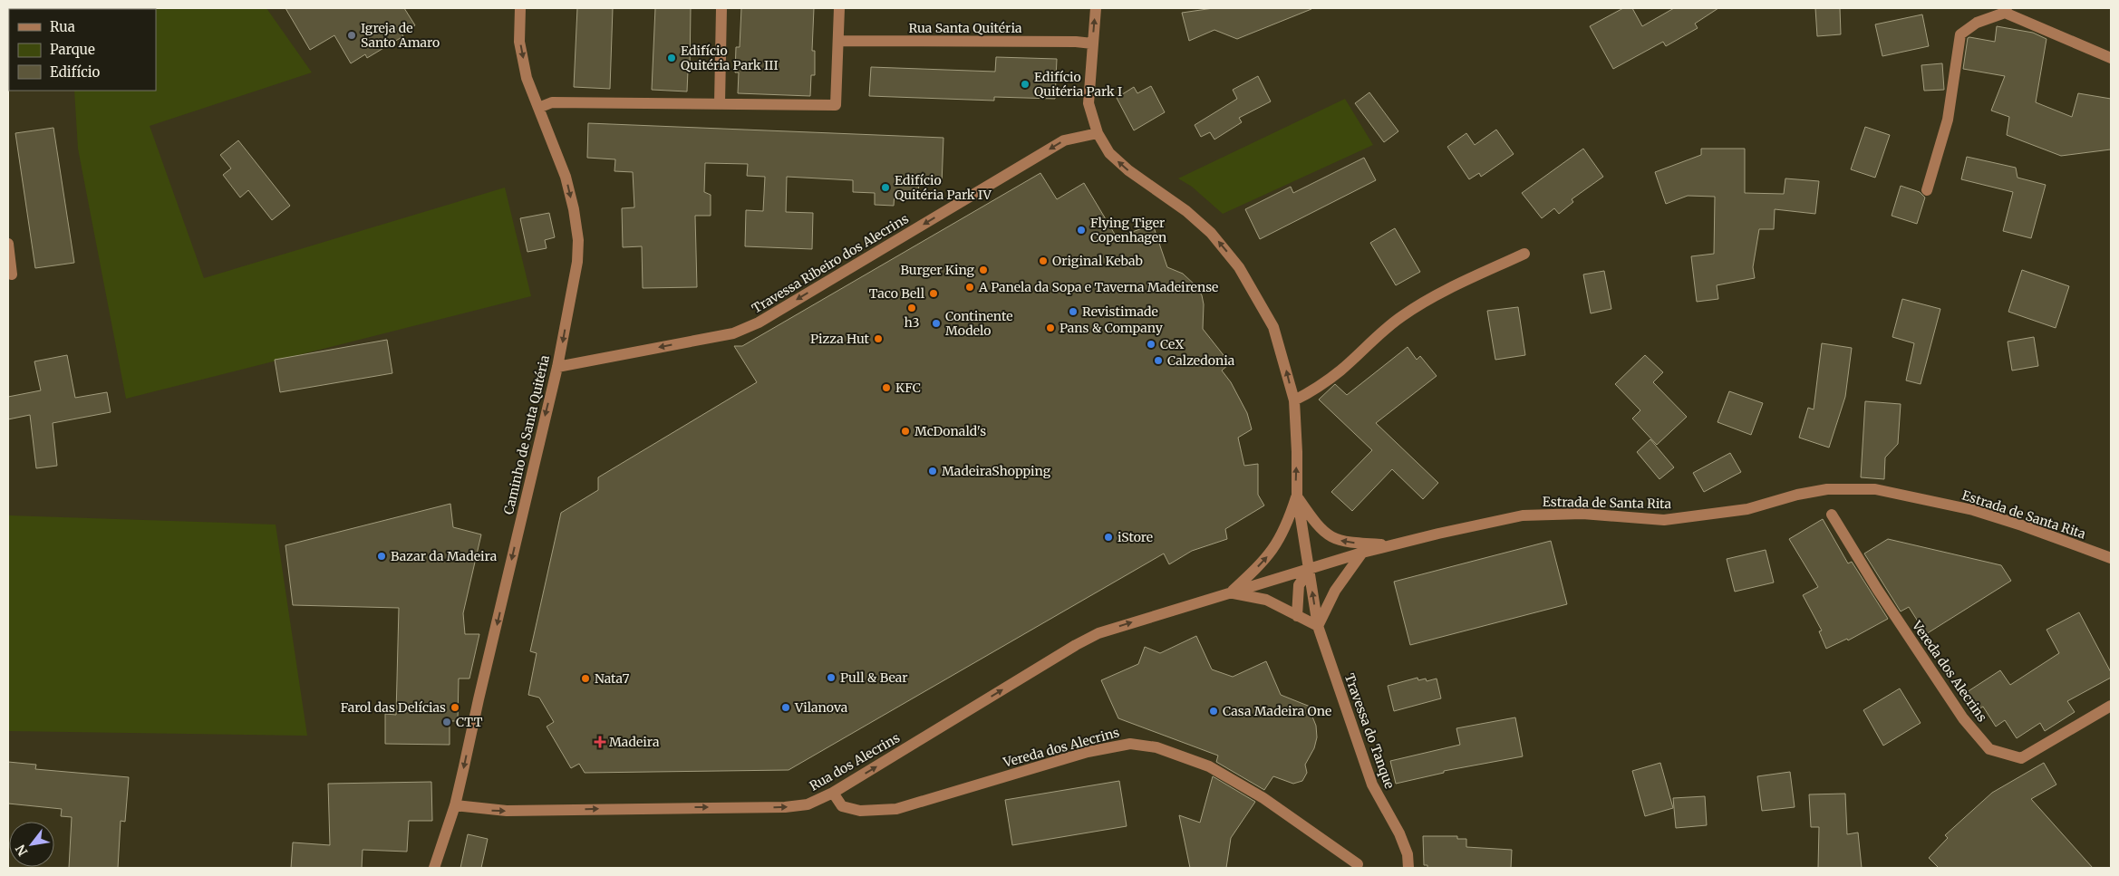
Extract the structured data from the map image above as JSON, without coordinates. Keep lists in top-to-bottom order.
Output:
{
  "streets": {
    "street": [
      "Rua Santa Quitéria",
      "Travessa Ribeiro dos Alecrins",
      "Caminho de Santa Quitéria",
      "Estrada de Santa Rita",
      "Vereda dos Alecrins",
      "Travessa do Tanque",
      "Rua dos Alecrins"
    ]
  },
  "crossings": [
    ["Rua Santa Quitéria", "Travessa do Tanque"],
    ["Travessa Ribeiro dos Alecrins", "Caminho de Santa Quitéria"],
    ["Travessa Ribeiro dos Alecrins", "Travessa do Tanque"],
    ["Caminho de Santa Quitéria", "Rua dos Alecrins"],
    ["Estrada de Santa Rita", "Travessa do Tanque"],
    ["Estrada de Santa Rita", "Rua dos Alecrins"],
    ["Vereda dos Alecrins", "Rua dos Alecrins"],
    ["Travessa do Tanque", "Rua dos Alecrins"]
  ],
  "one_way": [
    "Travessa Ribeiro dos Alecrins",
    "Caminho de Santa Quitéria",
    "Travessa do Tanque",
    "Rua dos Alecrins"
  ],
  "places": {
    "other": [
      "Igreja de Santo Amaro",
      "Edifício Quitéria Park III",
      "Edifício Quitéria Park I",
      "Edifício Quitéria Park IV",
      "Flying Tiger Copenhagen",
      "Original Kebab",
      "Burger King",
      "A Panela da Sopa e Taverna Madeirense",
      "Taco Bell",
      "h3",
      "Revistimade",
      "Continente Modelo",
      "Pans & Company",
      "Pizza Hut",
      "CeX",
      "Calzedonia",
      "KFC",
      "McDonald's",
      "MadeiraShopping",
      "iStore",
      "Bazar da Madeira",
      "Pull & Bear",
      "Nata7",
      "Farol das Delícias",
      "Vilanova",
      "Casa Madeira One",
      "CTT"
    ],
    "health": ["Madeira"]
  },
  "legend": ["Rua", "Parque", "Edifício"],
  "north": "bottom left"
}
